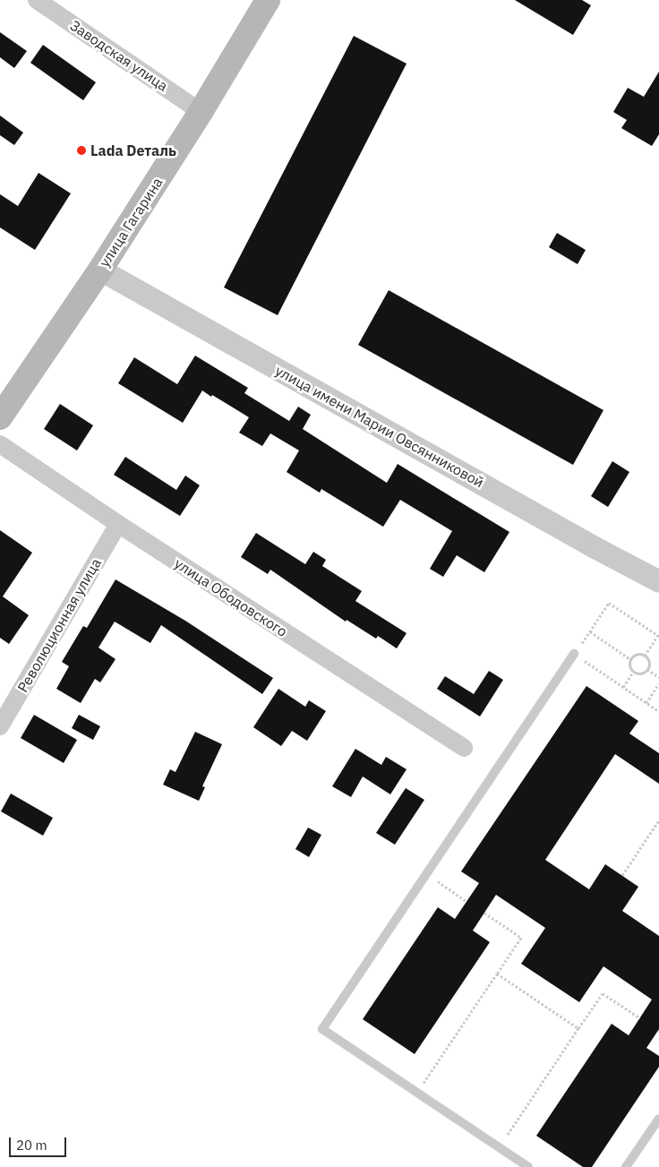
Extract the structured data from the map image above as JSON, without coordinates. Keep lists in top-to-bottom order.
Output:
{
  "streets": {
    "main road": ["улица Гагарина"],
    "street": [
      "Заводская улица",
      "улица имени Марии Овсянниковой",
      "улица Ободовского",
      "Революционная улица"
    ]
  },
  "crossings": [
    ["Заводская улица", "улица Гагарина"],
    ["улица Гагарина", "улица имени Марии Овсянниковой"],
    ["улица Ободовского", "Революционная улица"]
  ],
  "places": ["Lada Dеталь"],
  "scale_bar": "20 m"
}
